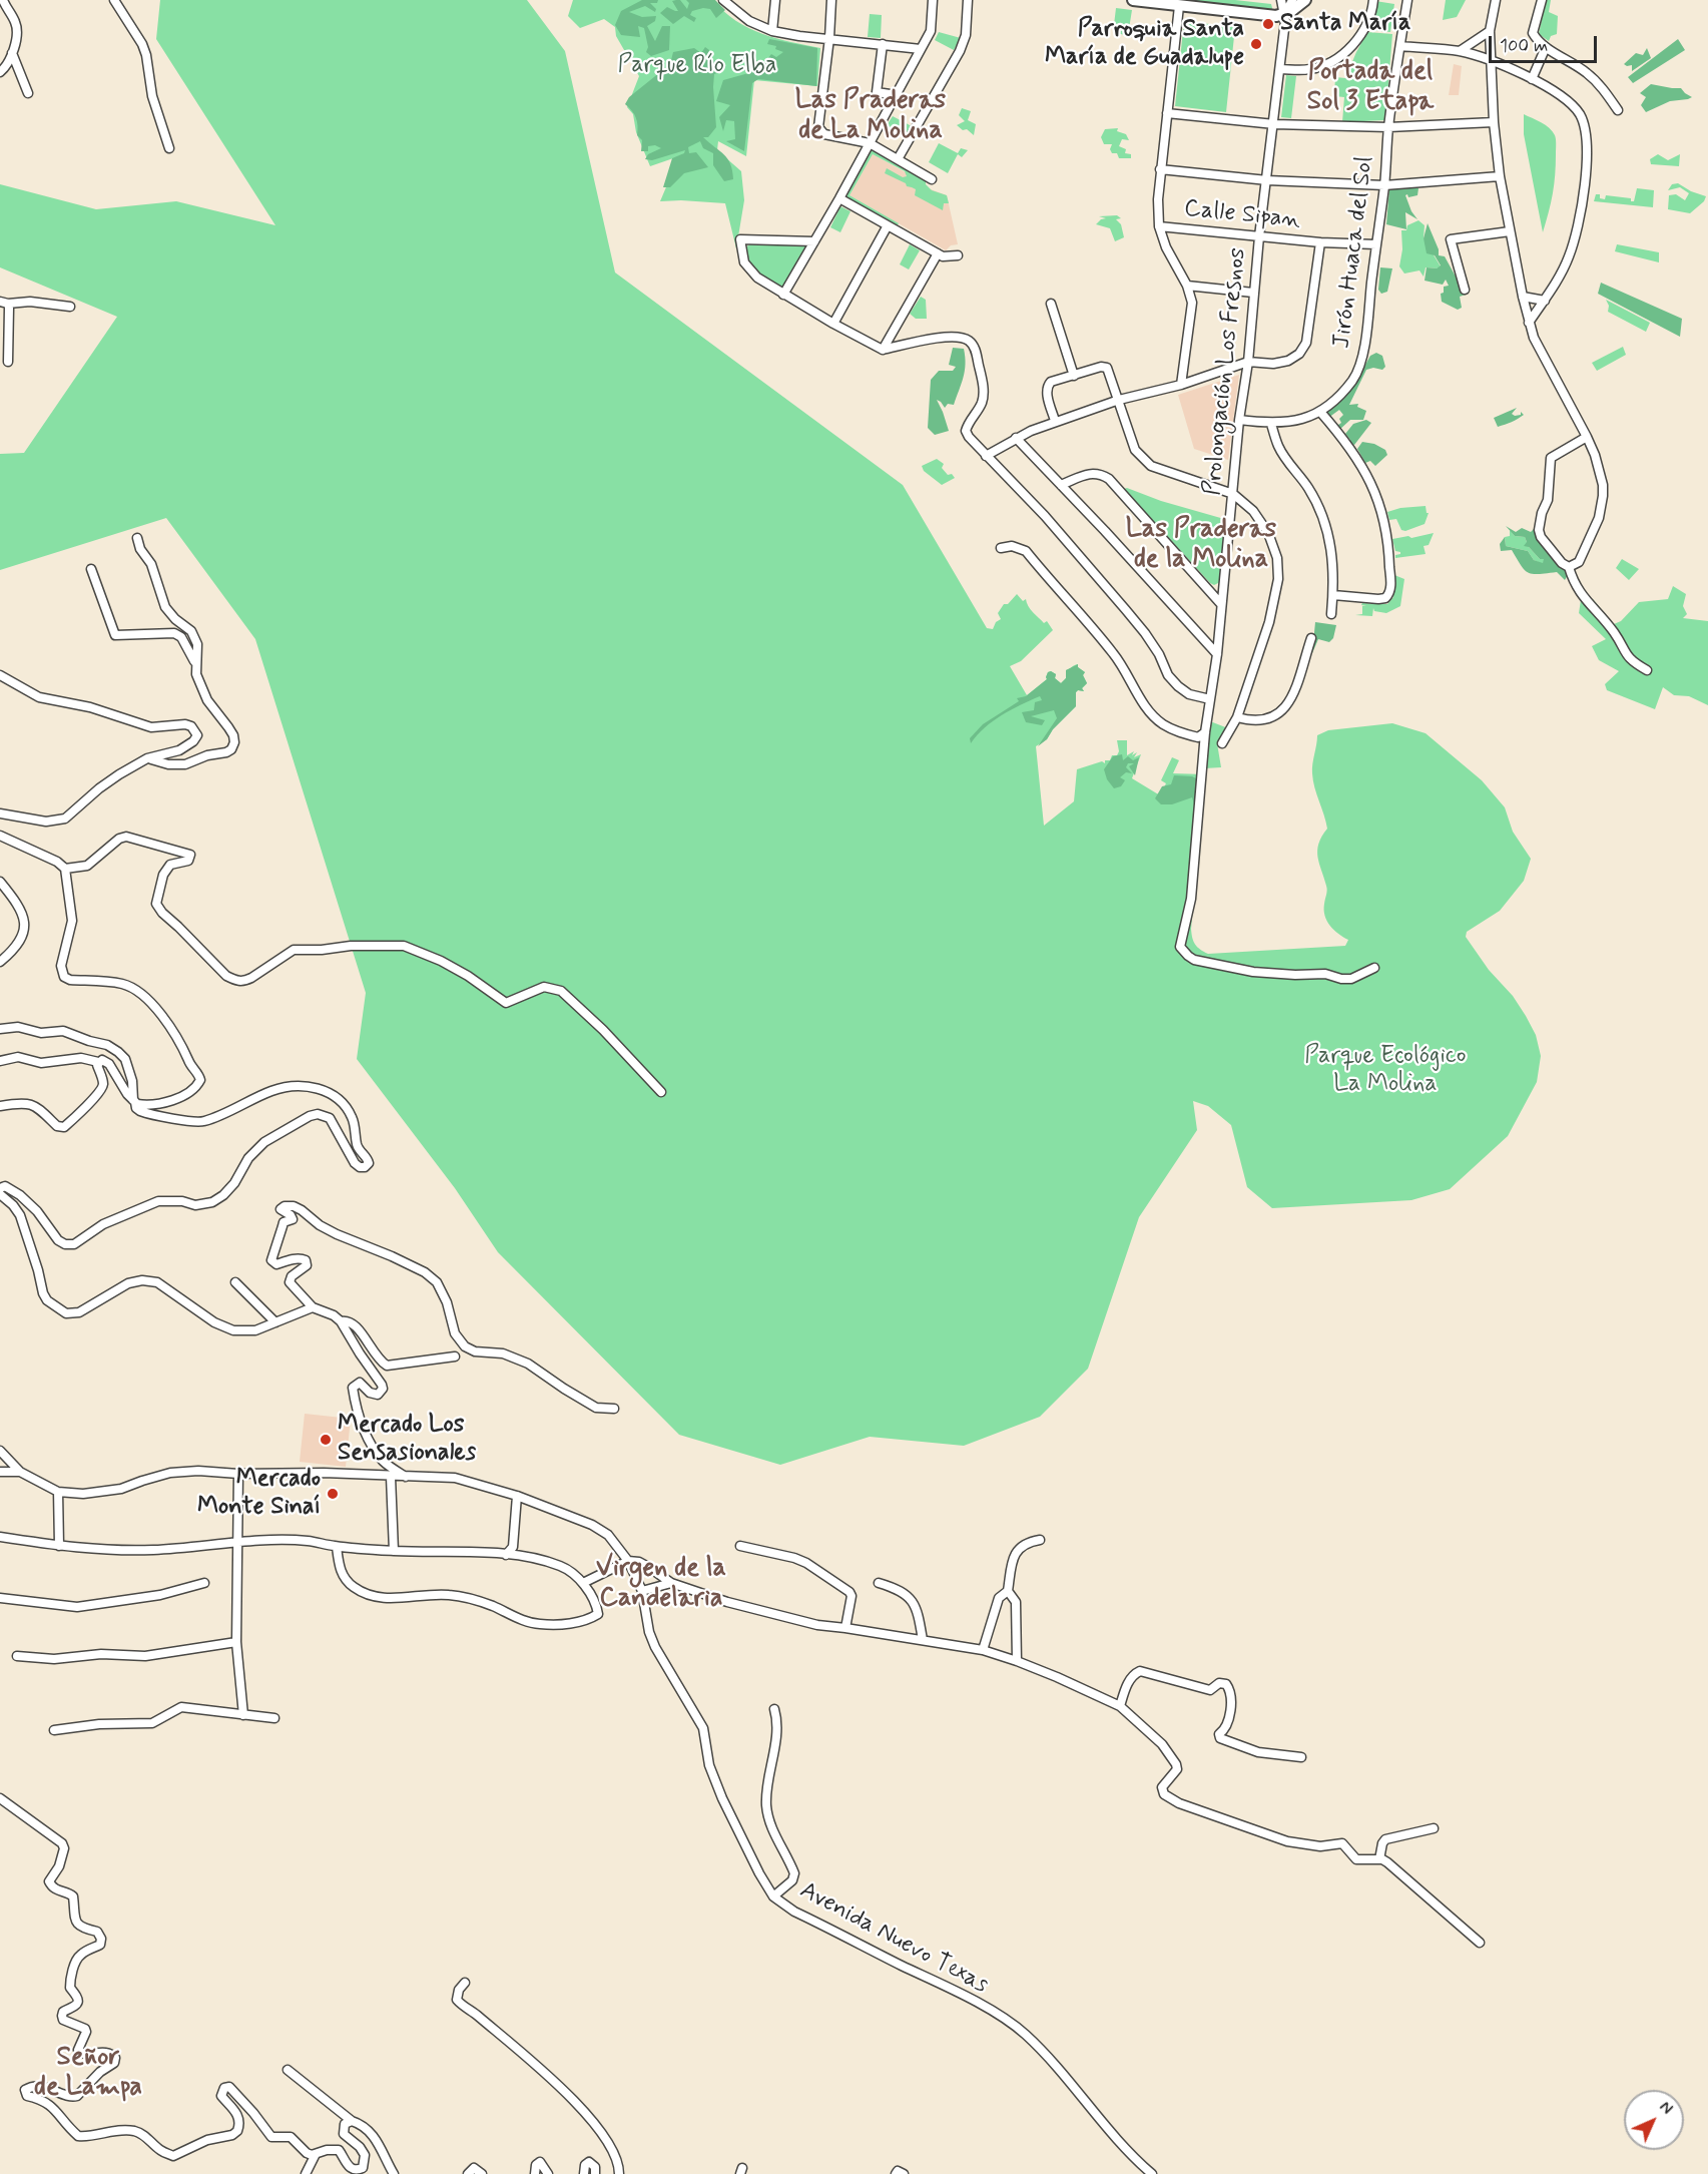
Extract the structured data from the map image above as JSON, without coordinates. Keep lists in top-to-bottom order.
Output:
{
  "streets": {
    "street": [
      "Calle Sipan",
      "Jirón Huaca del Sol",
      "Prolongación Los Fresnos",
      "Avenida Nuevo Texas"
    ]
  },
  "crossings": [
    ["Calle Sipan", "Jirón Huaca del Sol"],
    ["Calle Sipan", "Prolongación Los Fresnos"],
    ["Jirón Huaca del Sol", "Prolongación Los Fresnos"]
  ],
  "districts": [
    "Portada del Sol 3 Etapa",
    "Las Praderas de La Molina",
    "Las Praderas de la Molina",
    "Virgen de la Candelaria",
    "Señor de Lampa"
  ],
  "parks": ["Parque Río Elba", "Parque Ecológico La Molina"],
  "places": [
    "Santa María",
    "Parroquia Santa María de Guadalupe",
    "Mercado Los Sensasionales",
    "Mercado Monte Sinaí"
  ],
  "scale_bar": "100 m",
  "north": "top right"
}
